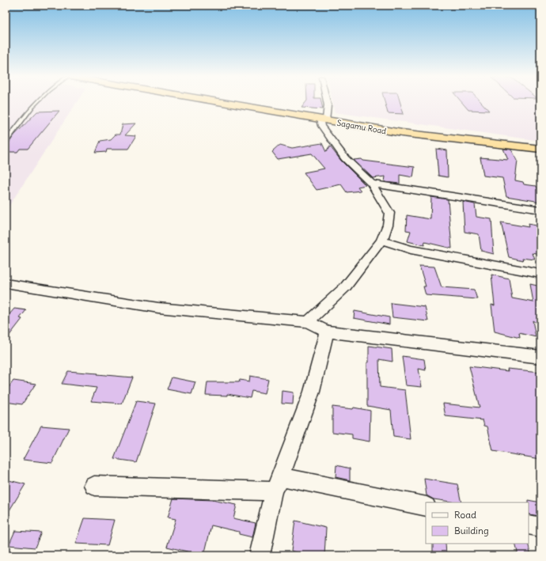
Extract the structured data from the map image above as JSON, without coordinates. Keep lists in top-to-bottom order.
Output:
{
  "streets": {
    "highway": ["Sagamu Road"]
  },
  "legend": ["Road", "Building"]
}
